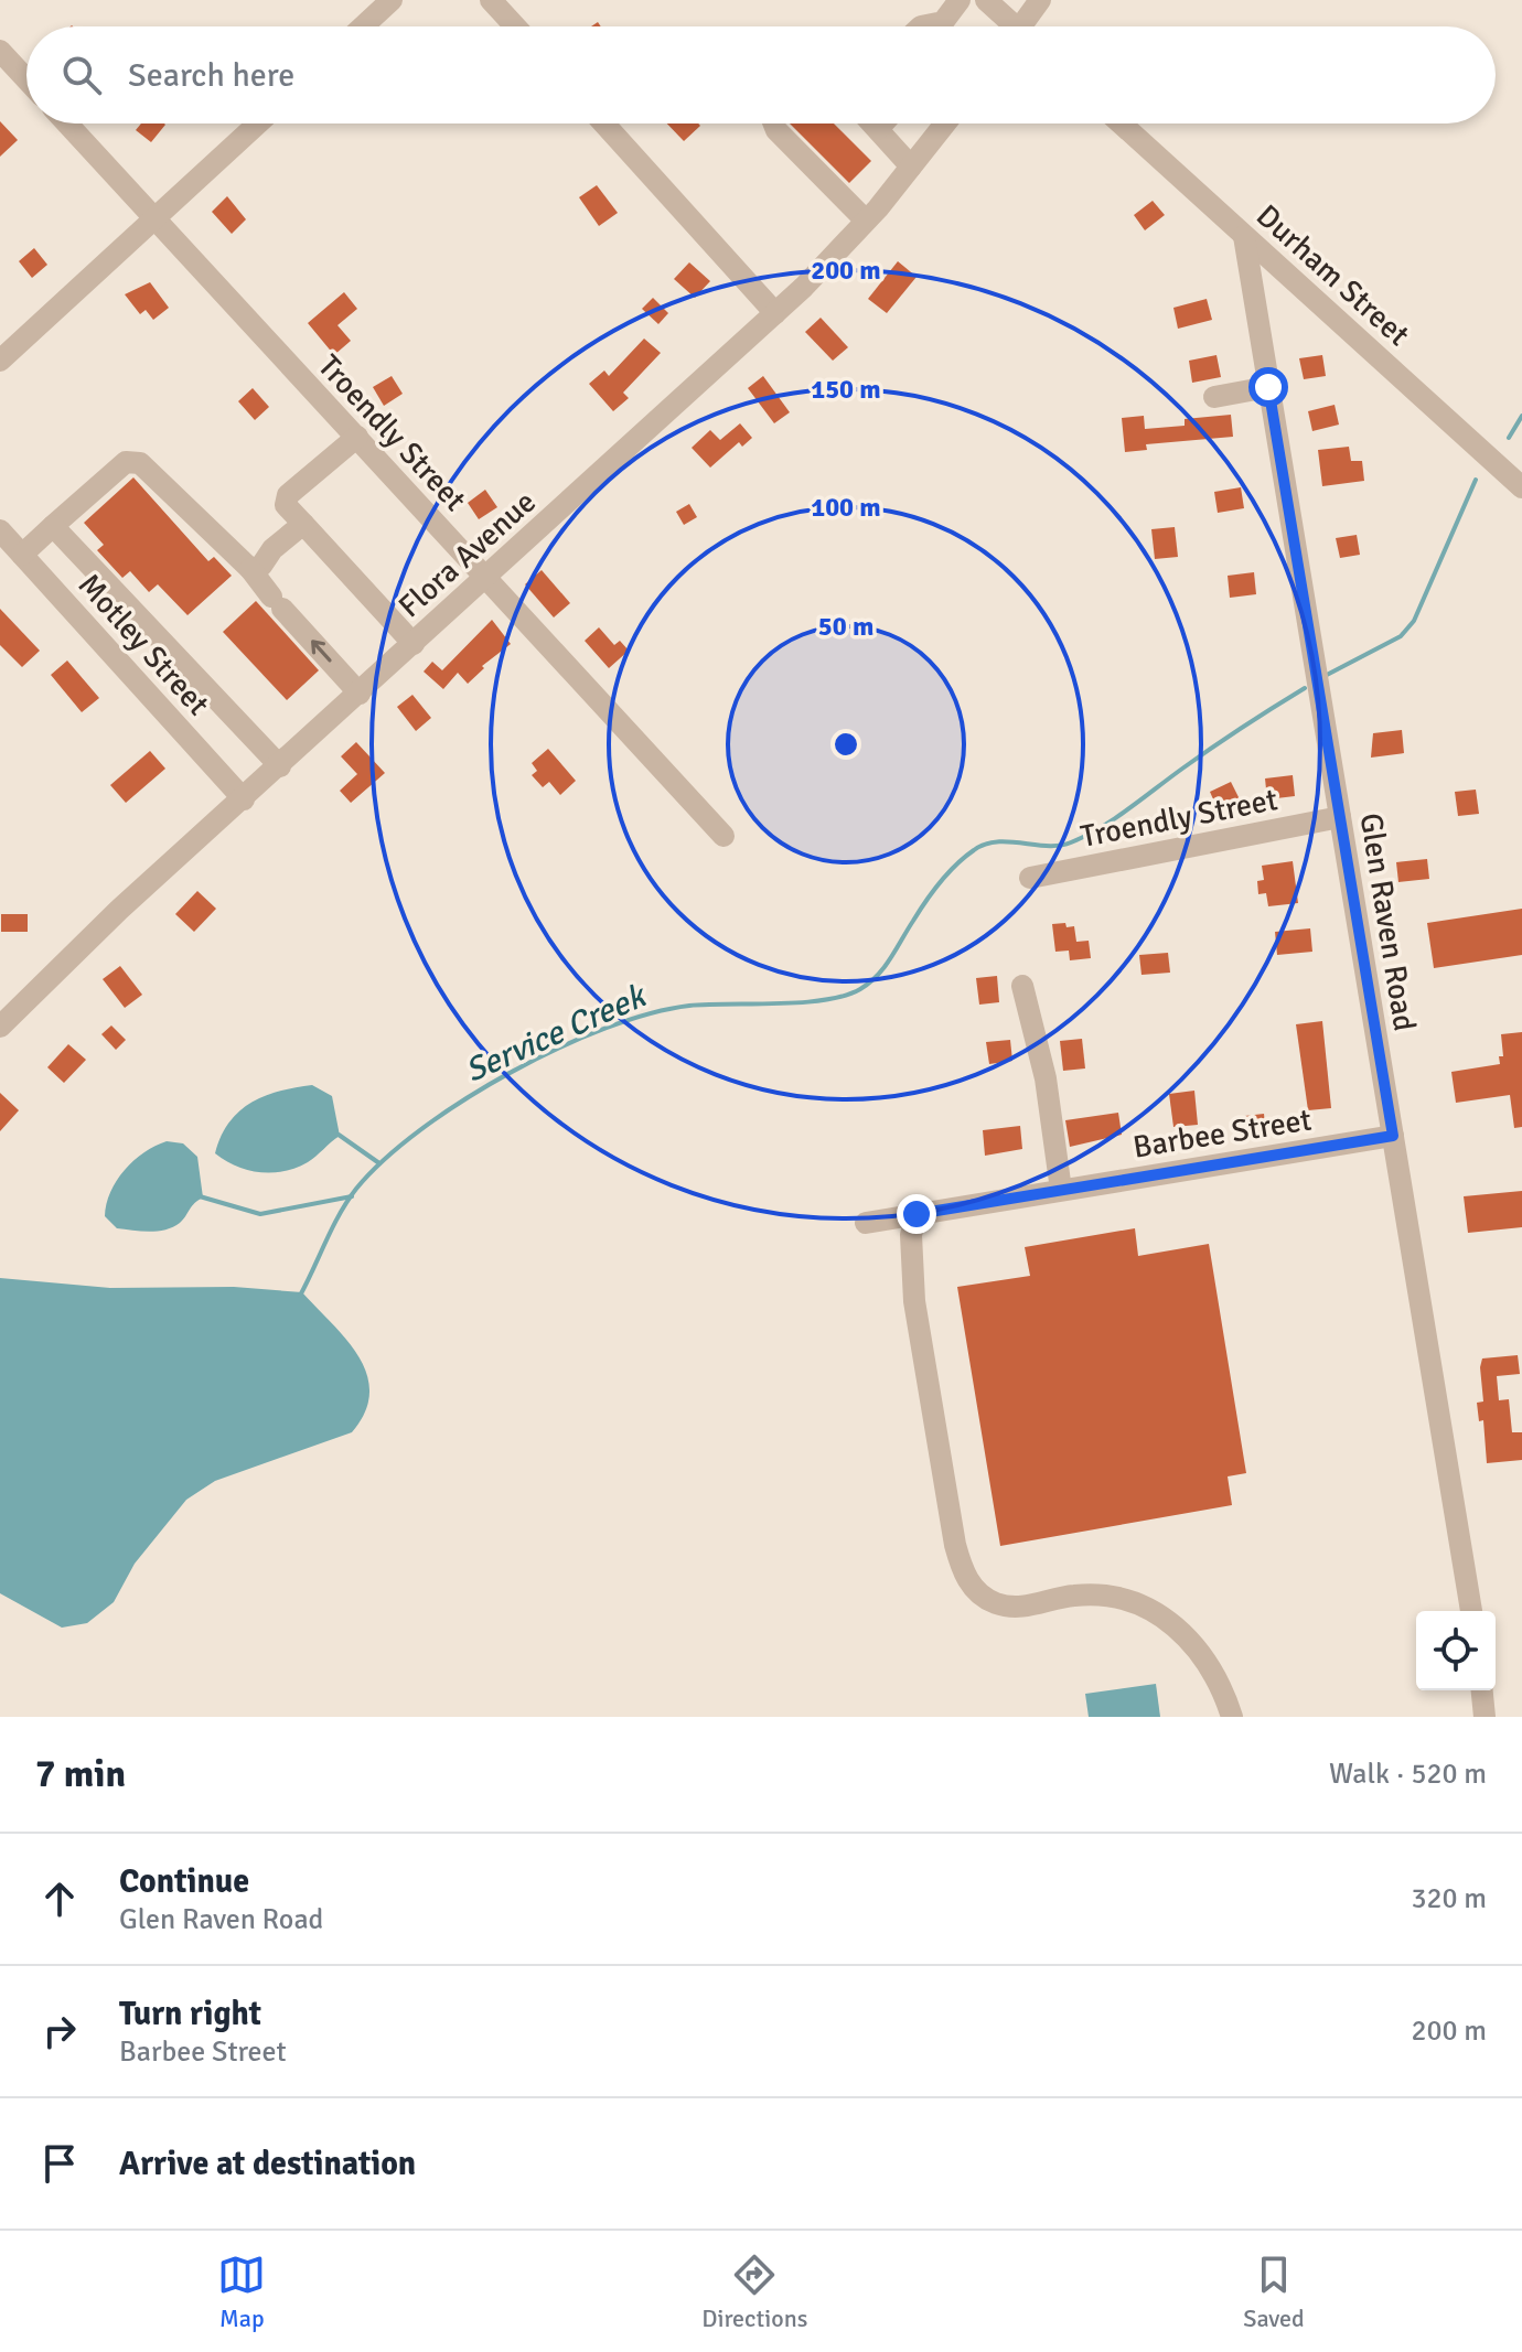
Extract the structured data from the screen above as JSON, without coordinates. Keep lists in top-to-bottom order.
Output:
{
  "streets": {
    "street": [
      "Durham Street",
      "Troendly Street",
      "Flora Avenue",
      "Motley Street",
      "Glen Raven Road",
      "Barbee Street"
    ]
  },
  "crossings": [
    ["Durham Street", "Glen Raven Road"],
    ["Troendly Street", "Flora Avenue"],
    ["Troendly Street", "Glen Raven Road"],
    ["Flora Avenue", "Motley Street"],
    ["Glen Raven Road", "Barbee Street"]
  ],
  "water": ["Service Creek"],
  "page": {
    "search": "Search here",
    "heading": ["7 min", "Walk · 520 m"],
    "list": [
      ["Continue", "Glen Raven Road", "320 m"],
      ["Turn right", "Barbee Street", "200 m"],
      "Arrive at destination"
    ],
    "nav": ["Map", "Directions", "Saved"]
  },
  "rings": [
    "200 m",
    "150 m",
    "100 m",
    "50 m"
  ]
}
